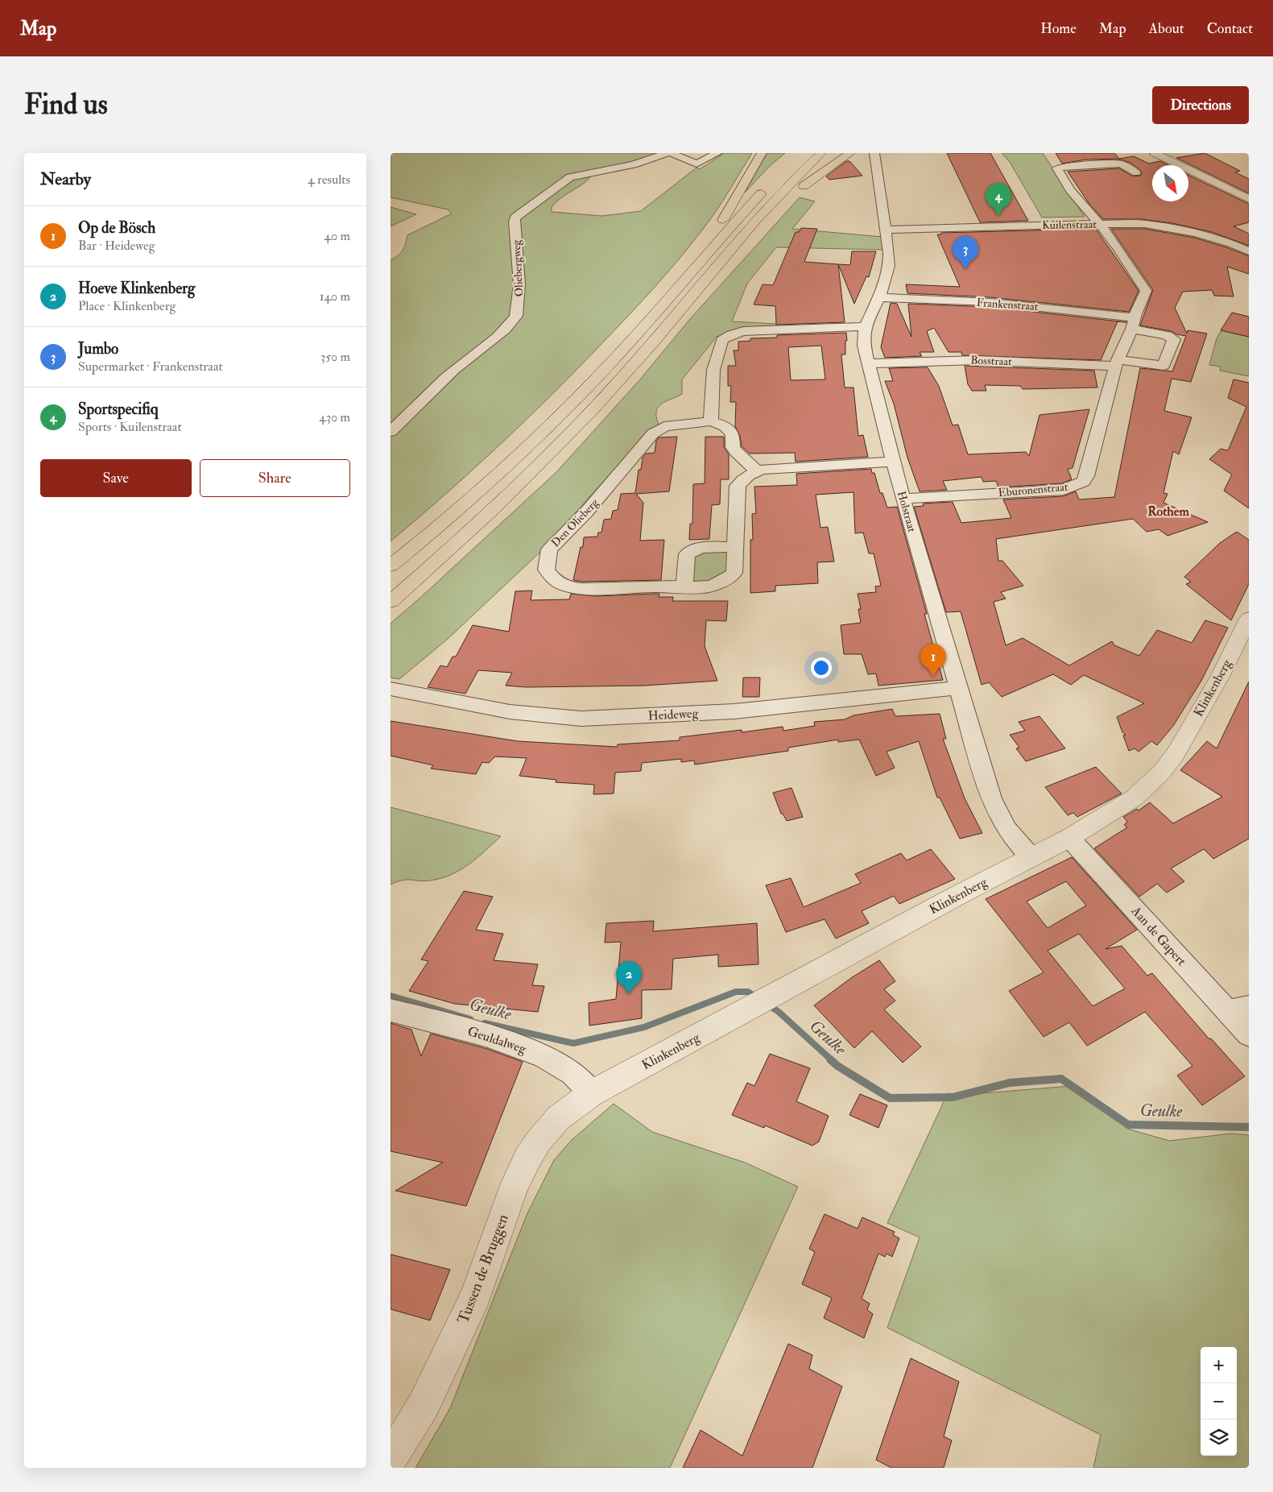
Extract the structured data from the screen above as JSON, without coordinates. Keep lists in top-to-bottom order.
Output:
{
  "streets": {
    "street": [
      "Kuilenstraat",
      "Oliebergweg",
      "Frankenstraat",
      "Bosstraat",
      "Eburonenstraat",
      "Holstraat",
      "Den Olieberg",
      "Klinkenberg",
      "Heideweg",
      "Aan de Gapert",
      "Geuldalweg",
      "Tussen de Bruggen"
    ]
  },
  "crossings": [
    ["Kuilenstraat", "Eburonenstraat"],
    ["Kuilenstraat", "Holstraat"],
    ["Frankenstraat", "Eburonenstraat"],
    ["Frankenstraat", "Holstraat"],
    ["Bosstraat", "Eburonenstraat"],
    ["Bosstraat", "Holstraat"],
    ["Eburonenstraat", "Holstraat"],
    ["Holstraat", "Den Olieberg"],
    ["Holstraat", "Klinkenberg"],
    ["Holstraat", "Heideweg"],
    ["Klinkenberg", "Aan de Gapert"],
    ["Klinkenberg", "Geuldalweg"],
    ["Klinkenberg", "Tussen de Bruggen"],
    ["Geuldalweg", "Tussen de Bruggen"]
  ],
  "districts": ["Rothem"],
  "water": ["Geulke"],
  "north": "bottom right",
  "page": {
    "header": "Map",
    "nav": [
      "Home",
      "Map",
      "About",
      "Contact"
    ],
    "buttons": [
      "Directions",
      ["Save", "Share"]
    ],
    "title": "Find us",
    "heading": ["Nearby", "4 results"],
    "pins": [
      "4",
      "3",
      "1",
      "2"
    ],
    "list": [
      {
        "mark": "1",
        "name": "Op de Bösch",
        "note": "Bar · Heideweg",
        "value": "40 m"
      },
      {
        "mark": "2",
        "name": "Hoeve Klinkenberg",
        "note": "Place · Klinkenberg",
        "value": "140 m"
      },
      {
        "mark": "3",
        "name": "Jumbo",
        "note": "Supermarket · Frankenstraat",
        "value": "350 m"
      },
      {
        "mark": "4",
        "name": "Sportspecifiq",
        "note": "Sports · Kuilenstraat",
        "value": "430 m"
      }
    ],
    "map_buttons": ["+", "−"]
  }
}
